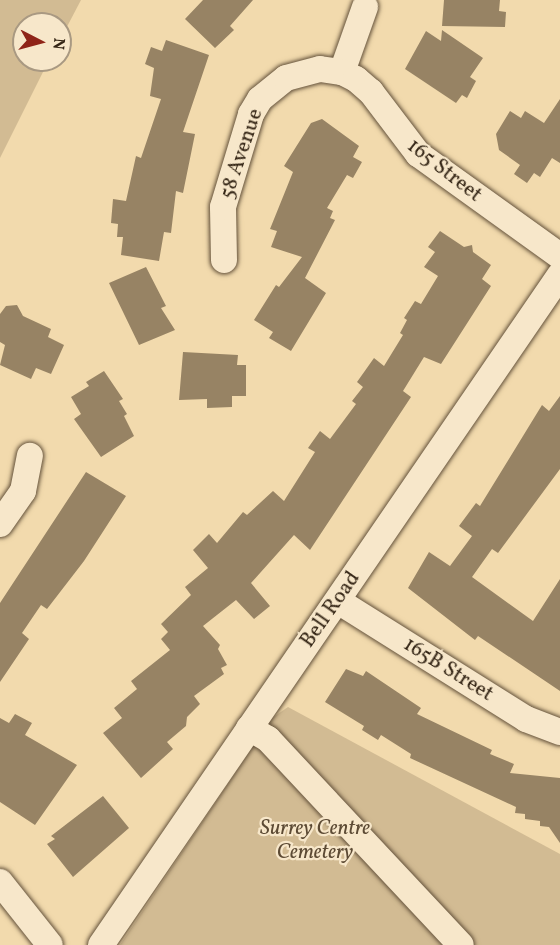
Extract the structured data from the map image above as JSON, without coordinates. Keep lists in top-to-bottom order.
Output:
{
  "streets": {
    "street": [
      "58 Avenue",
      "165 Street",
      "Bell Road",
      "165B Street"
    ]
  },
  "crossings": [
    ["58 Avenue", "165 Street"],
    ["Bell Road", "165B Street"]
  ],
  "parks": ["Surrey Centre Cemetery"],
  "north": "right"
}
